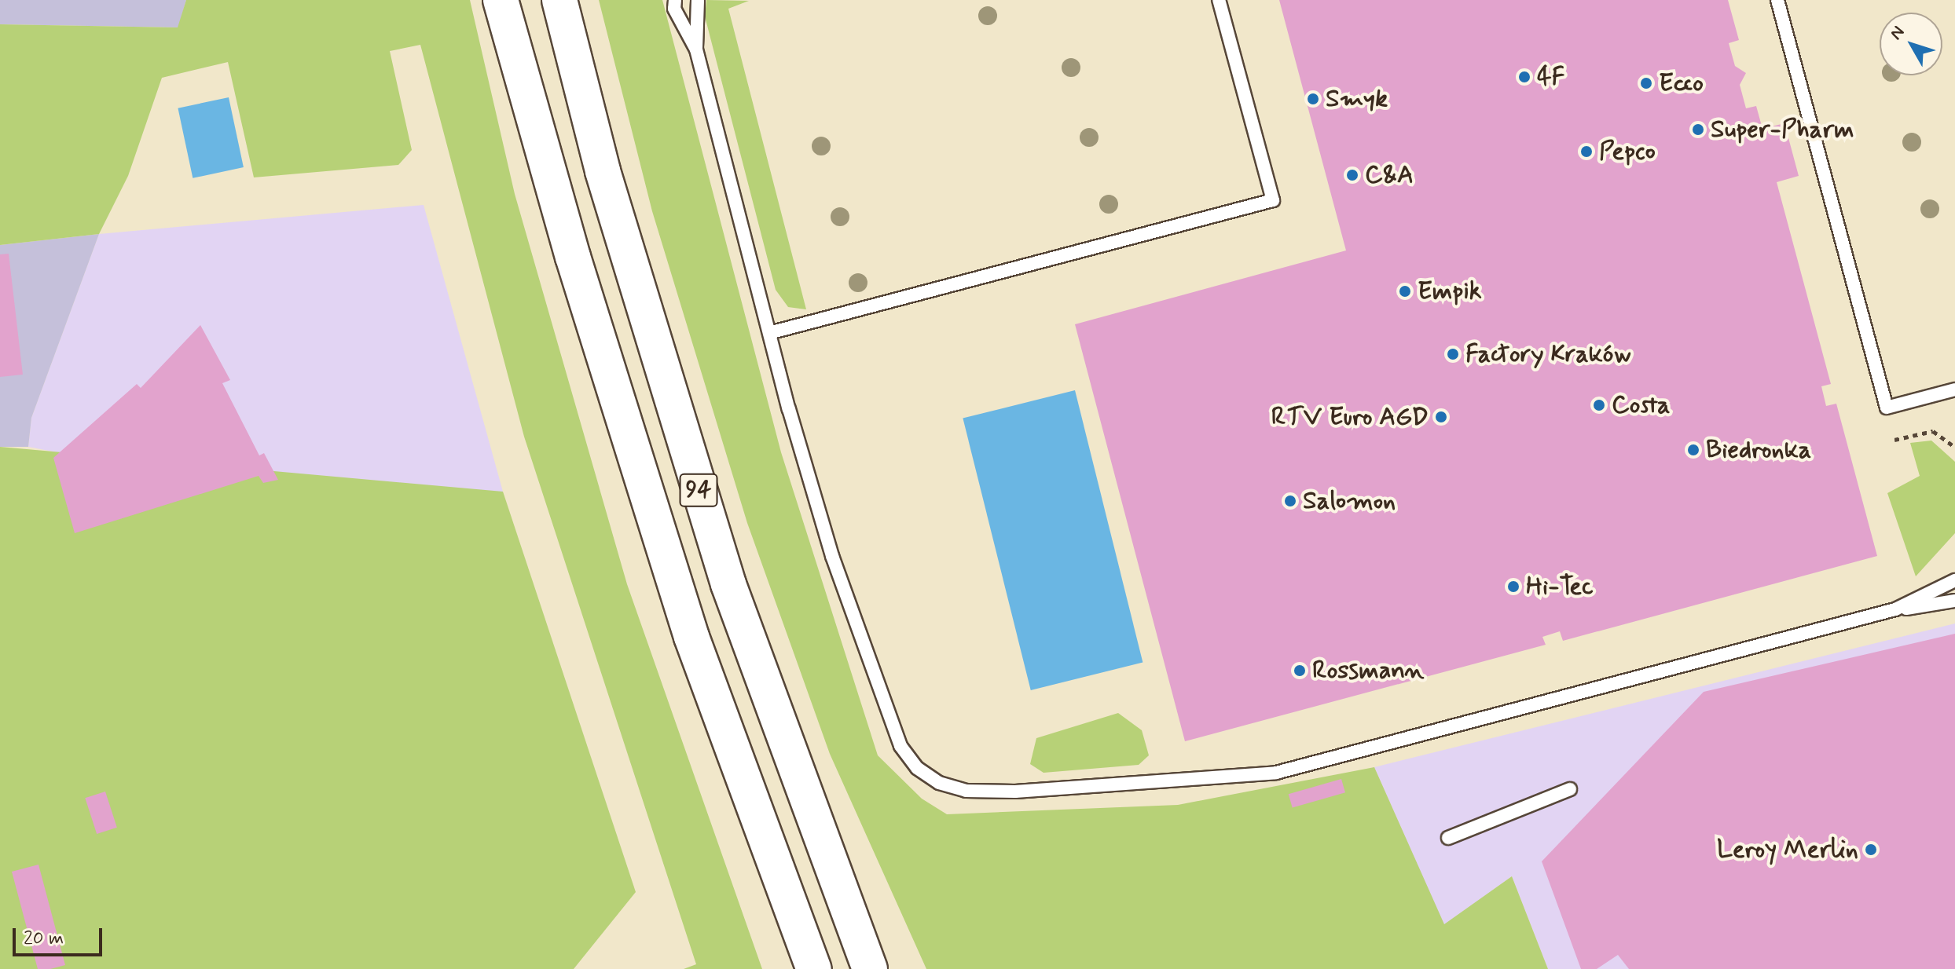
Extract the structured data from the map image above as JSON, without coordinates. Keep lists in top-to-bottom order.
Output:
{
  "streets": {
    "highway": ["94"]
  },
  "places": [
    "4F",
    "Ecco",
    "Smyk",
    "Super-Pharm",
    "Pepco",
    "C&A",
    "Empik",
    "Factory Kraków",
    "Costa",
    "RTV Euro AGD",
    "Biedronka",
    "Salomon",
    "Hi-Tec",
    "Rossmann",
    "Leroy Merlin"
  ],
  "scale_bar": "20 m",
  "north": "top left"
}
